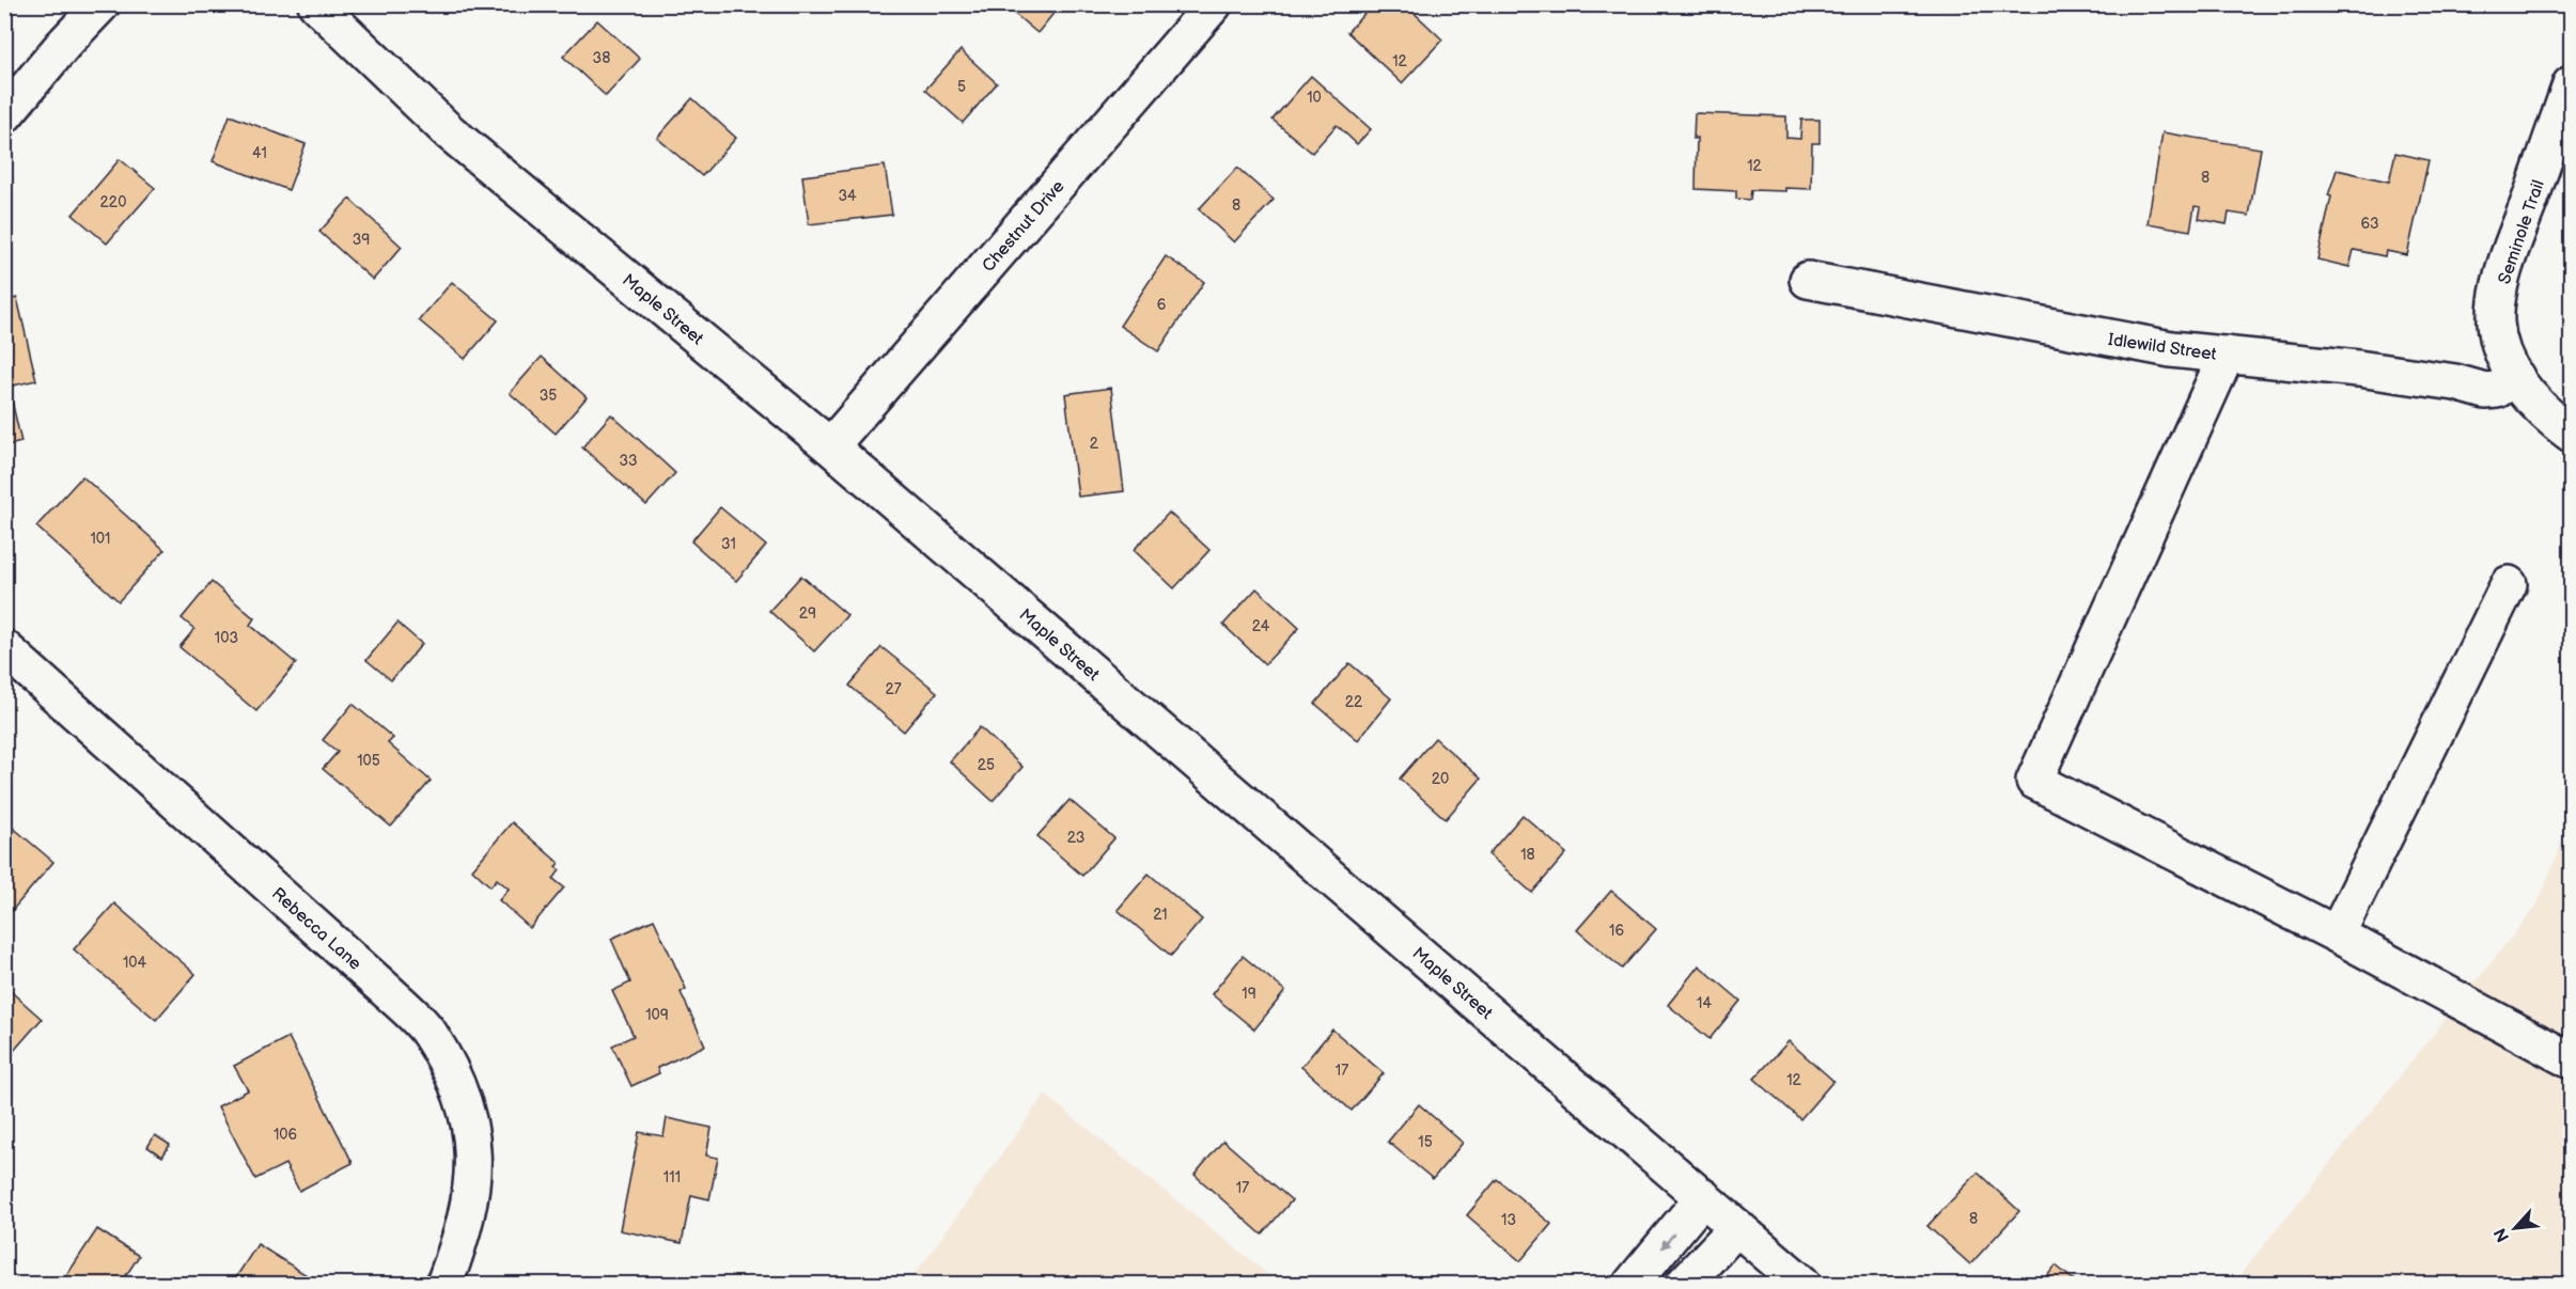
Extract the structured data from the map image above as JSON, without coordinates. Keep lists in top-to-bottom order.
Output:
{
  "streets": {
    "street": [
      "Chestnut Drive",
      "Seminole Trail",
      "Maple Street",
      "Idlewild Street",
      "Rebecca Lane"
    ]
  },
  "crossings": [
    ["Chestnut Drive", "Maple Street"],
    ["Seminole Trail", "Idlewild Street"]
  ],
  "house_numbers": [
    "38",
    "12",
    "5",
    "10",
    "41",
    "12",
    "8",
    "34",
    "220",
    "8",
    "63",
    "39",
    "6",
    "35",
    "2",
    "33",
    "101",
    "31",
    "29",
    "24",
    "103",
    "27",
    "22",
    "105",
    "25",
    "20",
    "23",
    "18",
    "21",
    "16",
    "104",
    "19",
    "14",
    "109",
    "17",
    "12",
    "106",
    "15",
    "111",
    "17",
    "8",
    "13"
  ],
  "north": "bottom left"
}
